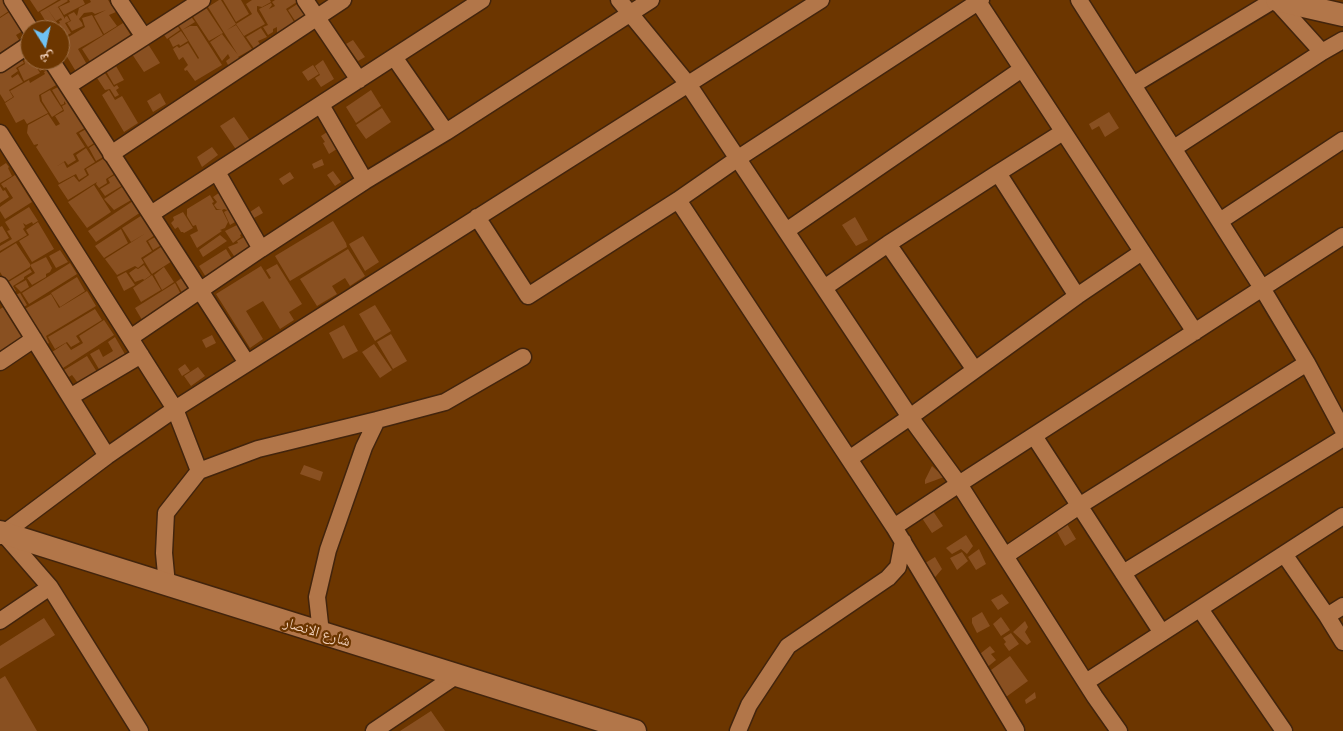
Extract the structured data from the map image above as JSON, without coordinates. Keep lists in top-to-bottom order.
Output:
{
  "streets": {
    "street": ["شارع الانصار"]
  },
  "north": "bottom"
}
